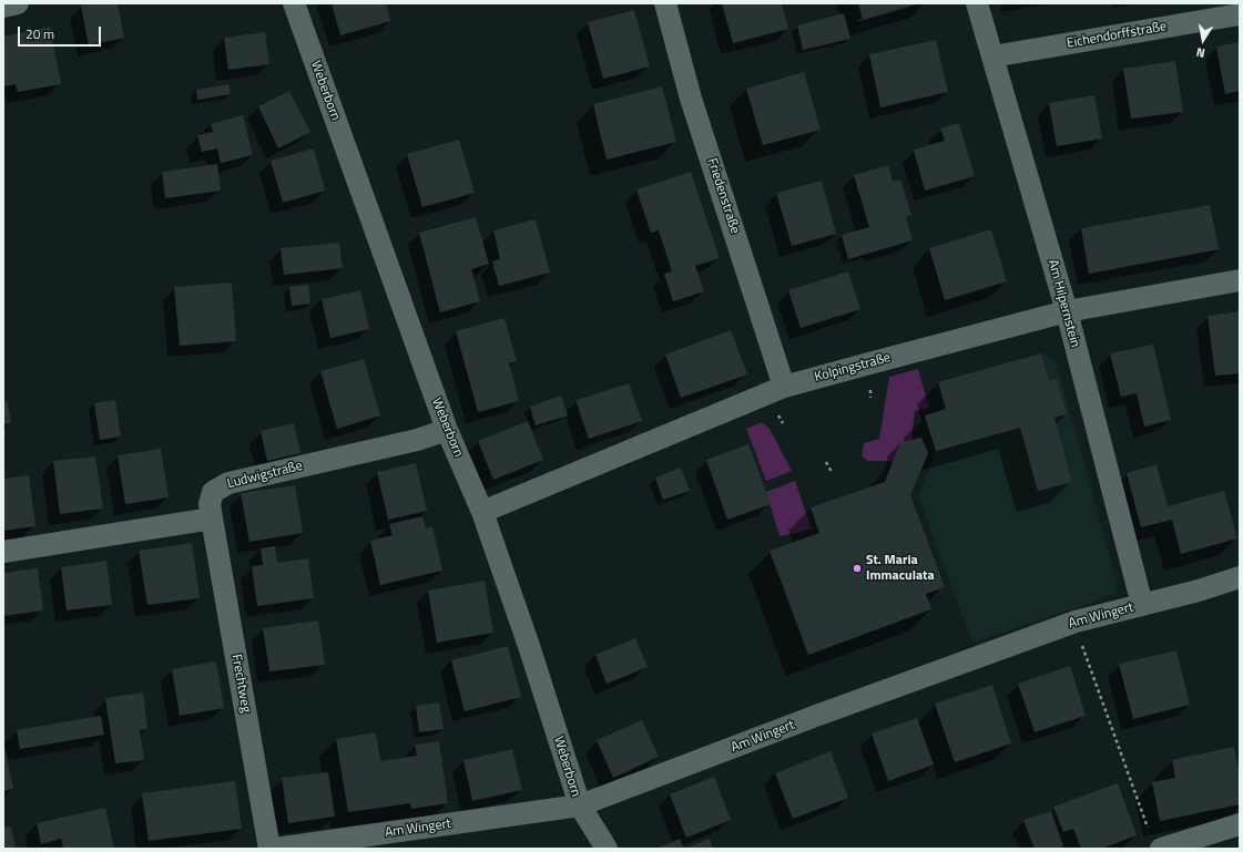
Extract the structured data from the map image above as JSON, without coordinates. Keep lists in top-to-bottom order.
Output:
{
  "streets": {
    "street": [
      "Eichendorffstraße",
      "Weberborn",
      "Friedenstraße",
      "Am Hilpernstein",
      "Kolpingstraße",
      "Ludwigstraße",
      "Am Wingert",
      "Frechtweg"
    ]
  },
  "crossings": [
    ["Eichendorffstraße", "Am Hilpernstein"],
    ["Weberborn", "Kolpingstraße"],
    ["Weberborn", "Ludwigstraße"],
    ["Weberborn", "Am Wingert"],
    ["Friedenstraße", "Kolpingstraße"],
    ["Am Hilpernstein", "Kolpingstraße"],
    ["Am Hilpernstein", "Am Wingert"],
    ["Ludwigstraße", "Frechtweg"]
  ],
  "places": ["St. Maria Immaculata"],
  "scale_bar": "20 m",
  "north": "bottom"
}
